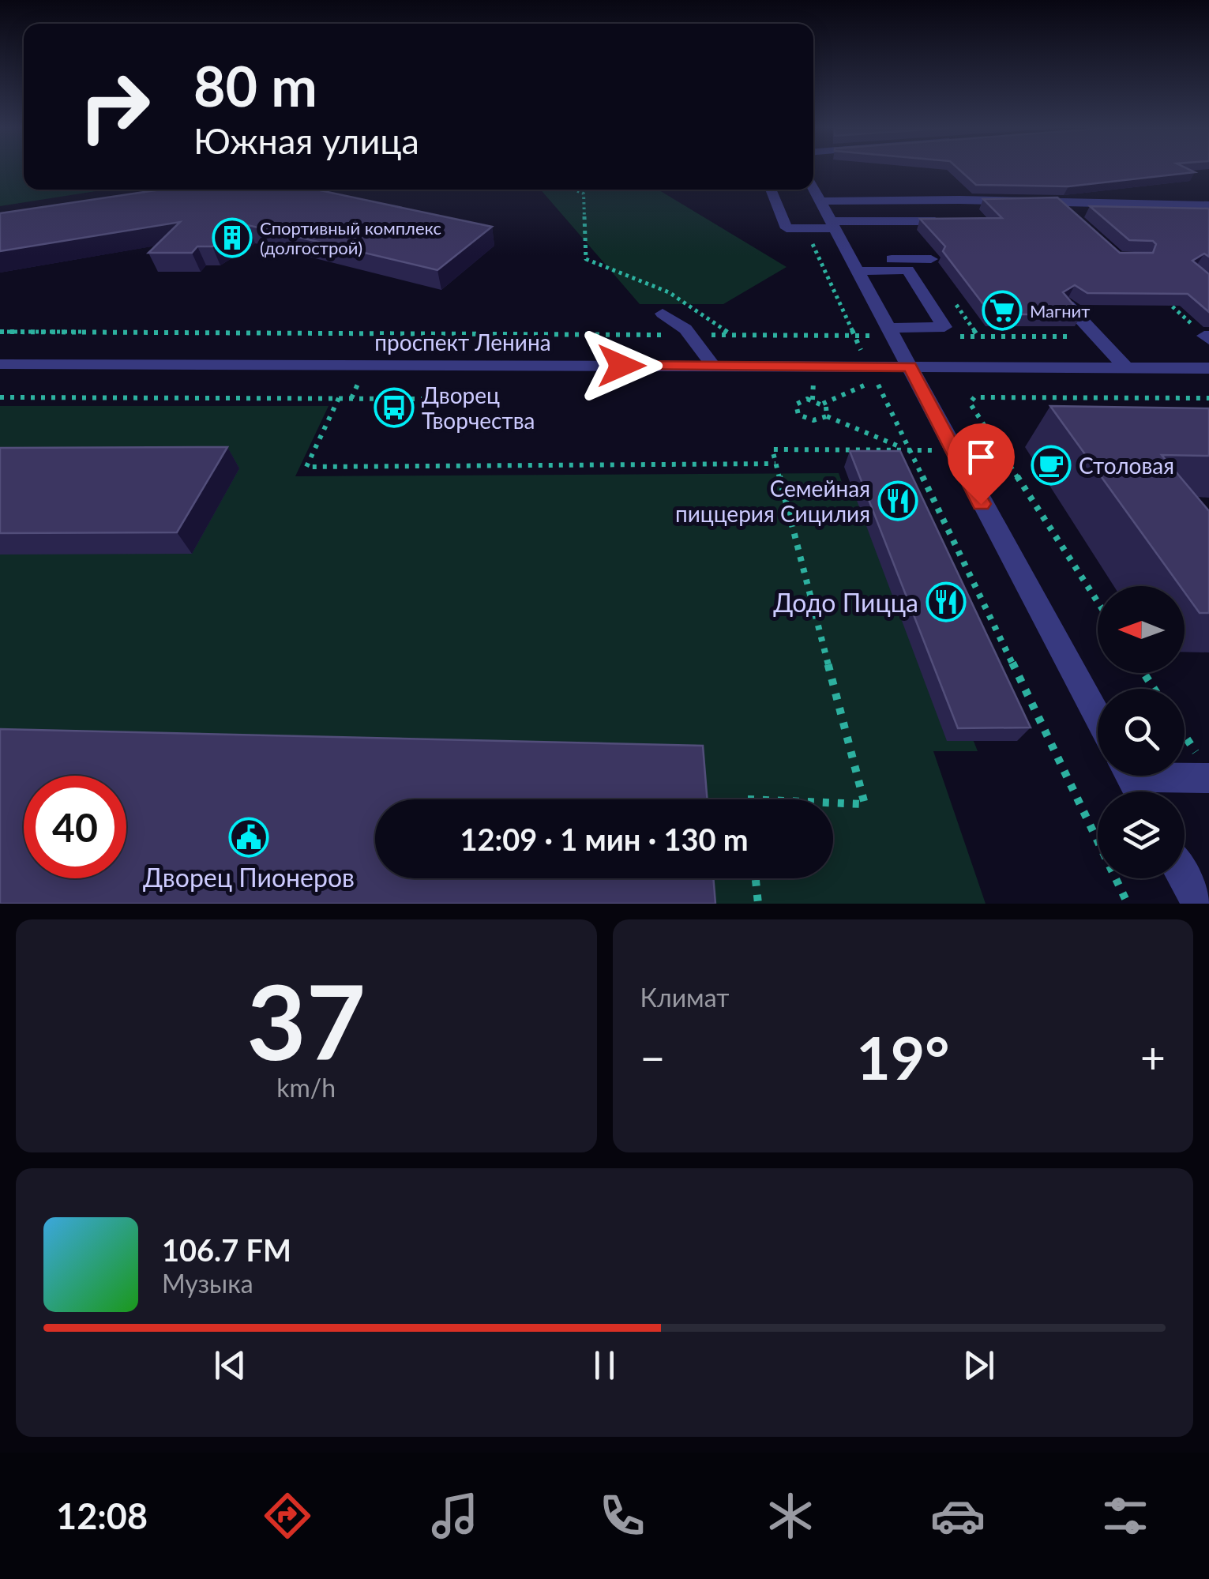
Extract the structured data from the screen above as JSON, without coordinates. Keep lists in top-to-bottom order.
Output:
{
  "streets": {
    "street": ["проспект Ленина"]
  },
  "places": {
    "building": ["Спортивный комплекс (долгострой)"],
    "supermarket": ["Магнит"],
    "bus stop": ["Дворец Творчества"],
    "cafe": ["Столовая"],
    "restaurant": ["Семейная пиццерия Сицилия", "Додо Пицца"],
    "public building": ["Дворец Пионеров"]
  },
  "north": "left",
  "page": {
    "turn": ["80 m", "Южная улица"],
    "limit": "40",
    "trip": "12:09 · 1 мин · 130 m",
    "tile": [
      ["37", "km/h"],
      "Климат"
    ],
    "heat": ["−", "19°", "+"],
    "song": ["106.7 FM", "Музыка"],
    "tabs": "12:08"
  }
}
